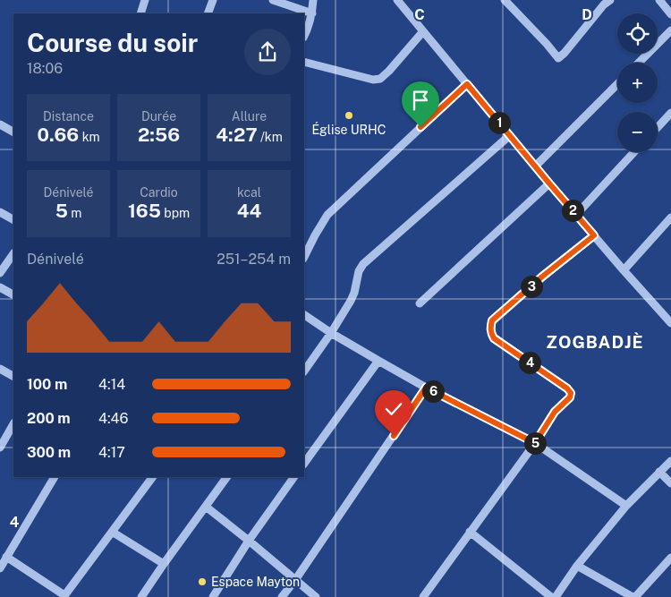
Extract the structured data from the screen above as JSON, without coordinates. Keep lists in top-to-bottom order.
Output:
{
  "districts": ["ZOGBADJÈ"],
  "places": ["Église URHC", "Espace Mayton"],
  "page": {
    "map_buttons": ["+", "−"],
    "heading": ["Course du soir", "18:06"],
    "stats": [
      ["Distance", "0.66 km"],
      ["Durée", "2:56"],
      ["Allure", "4:27 /km"],
      ["Dénivelé", "5 m"],
      ["Cardio", "165 bpm"],
      ["kcal", "44"]
    ],
    "pins": [
      "1",
      "2",
      "3",
      "4",
      "6",
      "5"
    ],
    "chart": ["Dénivelé", "251–254 m"],
    "list": [
      {
        "name": "100 m",
        "note": "4:14"
      },
      {
        "name": "200 m",
        "note": "4:46"
      },
      {
        "name": "300 m",
        "note": "4:17"
      }
    ]
  },
  "grid": {
    "columns": ["C", "D"],
    "rows": ["4"]
  }
}
